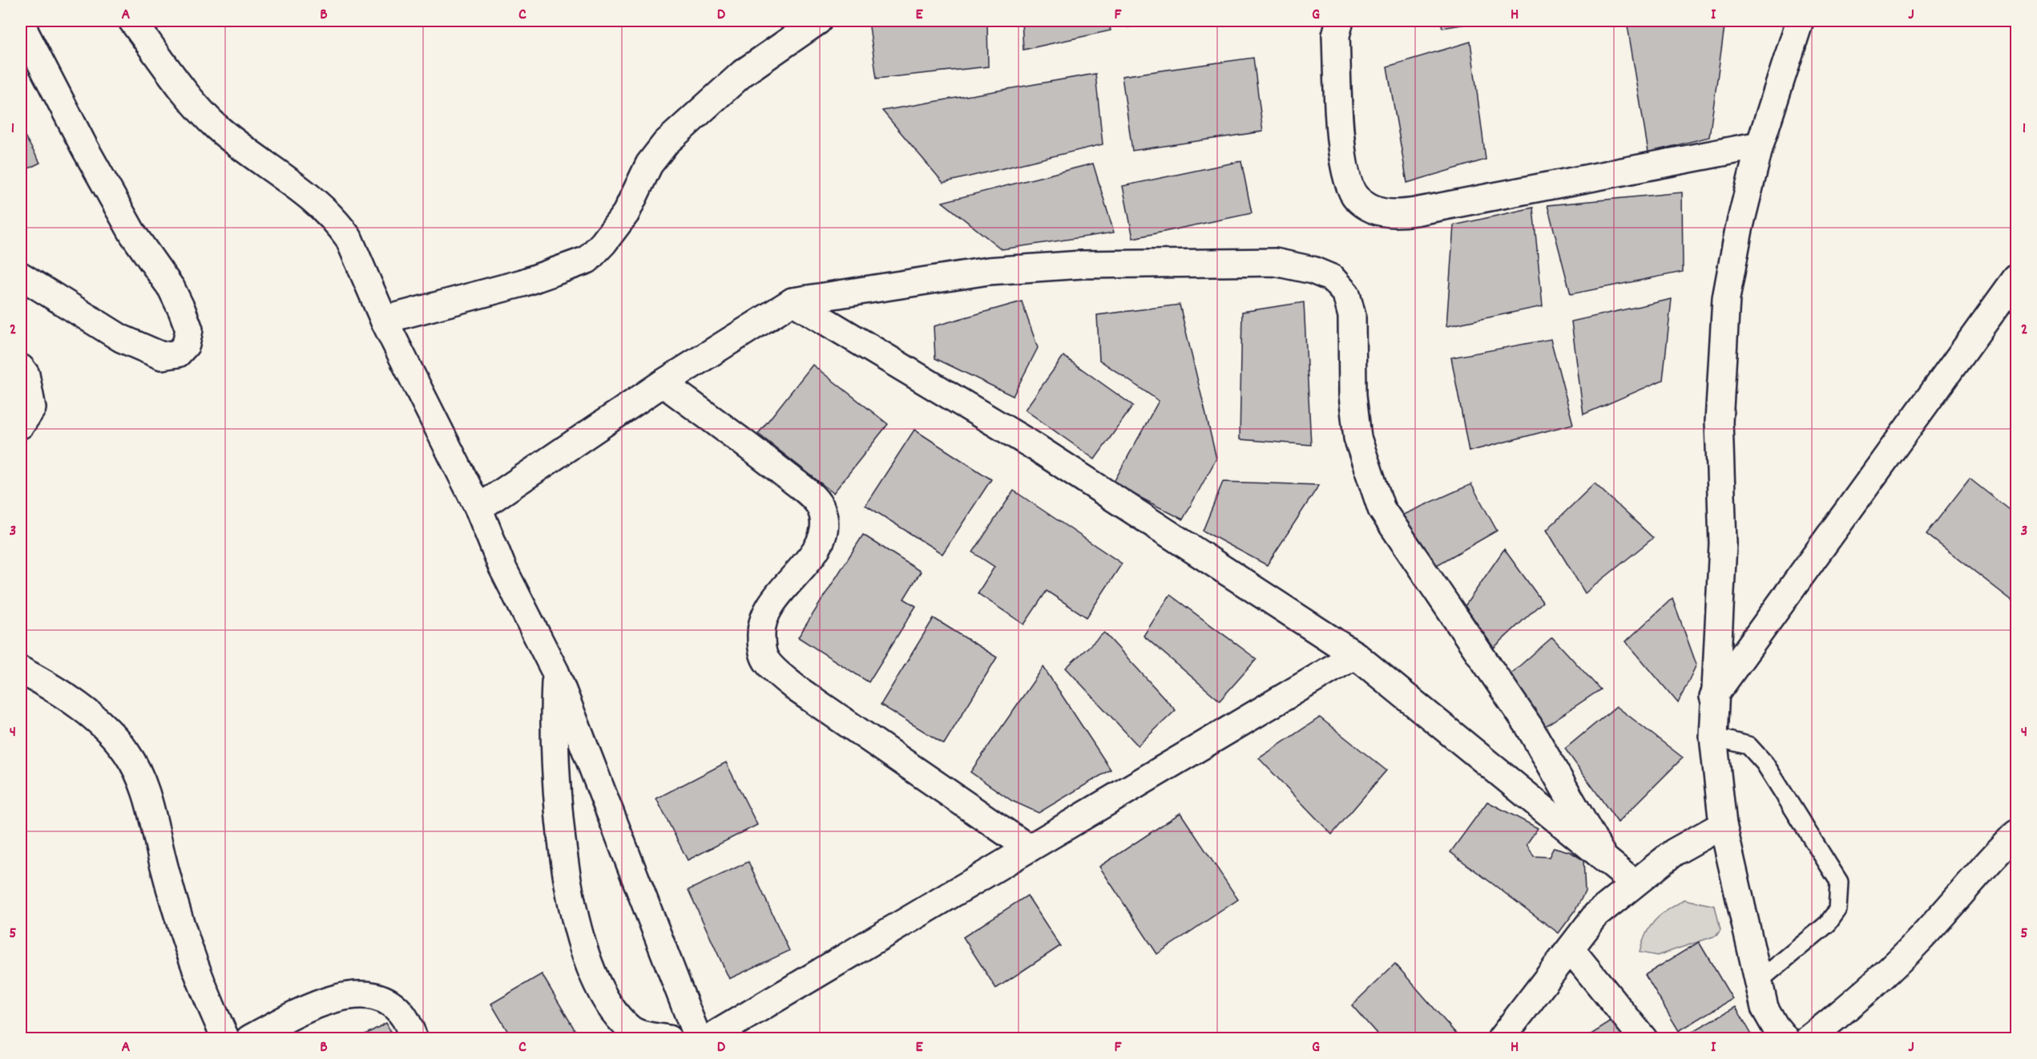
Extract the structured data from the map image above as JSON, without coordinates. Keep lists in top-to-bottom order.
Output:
{
  "grid": {
    "columns": [
      "A",
      "B",
      "C",
      "D",
      "E",
      "F",
      "G",
      "H",
      "I",
      "J"
    ],
    "rows": [
      "1",
      "2",
      "3",
      "4",
      "5"
    ]
  }
}
